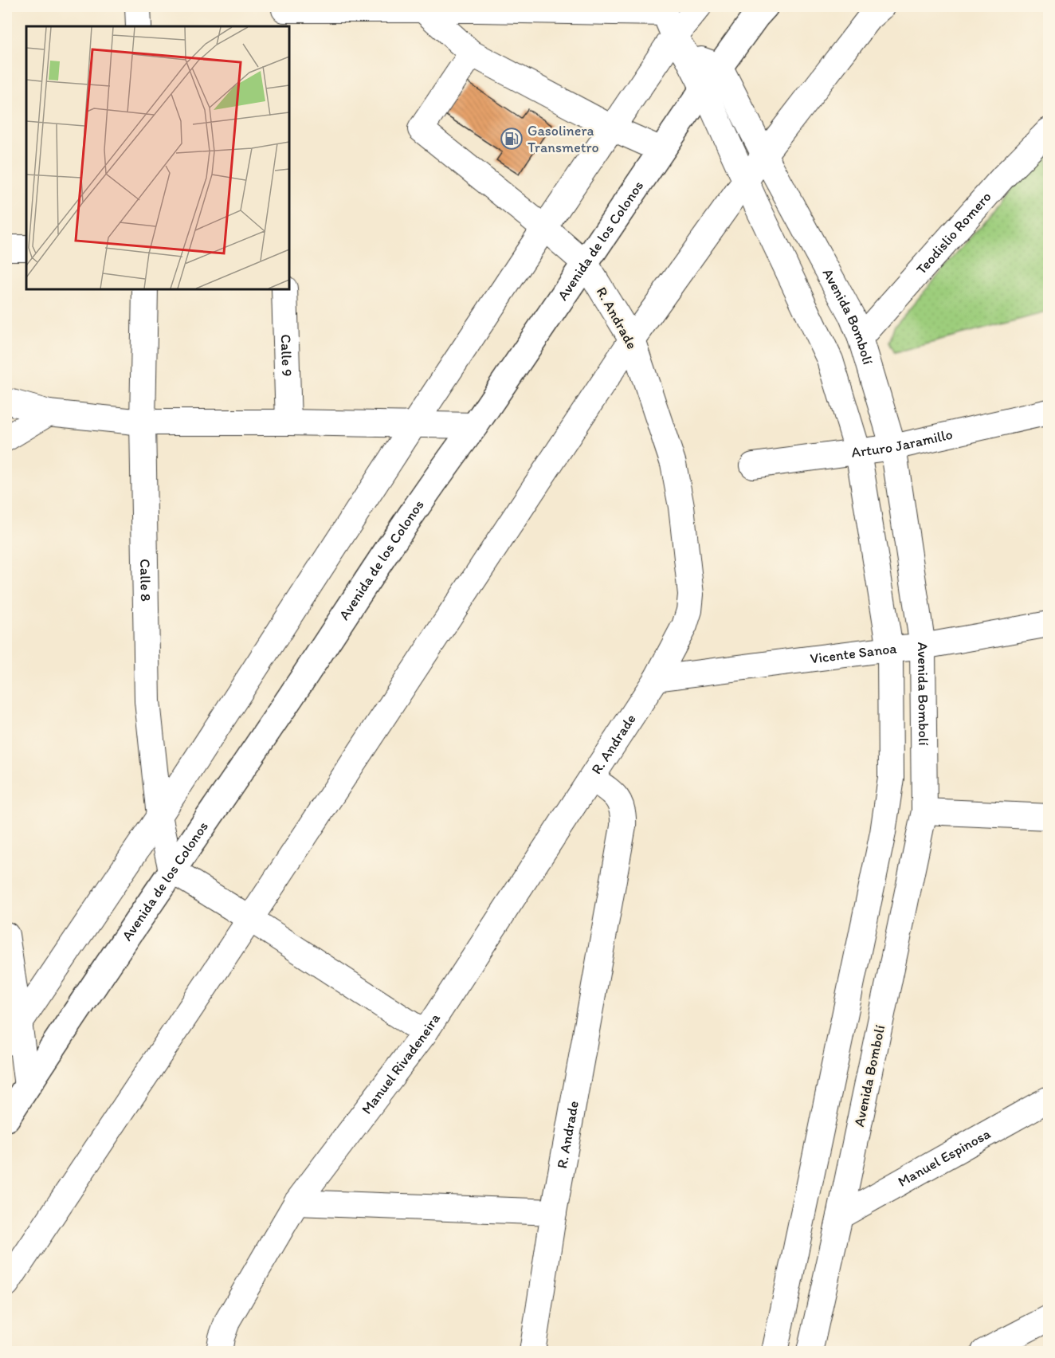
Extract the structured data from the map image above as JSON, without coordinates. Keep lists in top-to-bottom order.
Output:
{
  "streets": {
    "highway": ["Avenida de los Colonos"],
    "street": [
      "Teodislio Romero",
      "Avenida Bombolí",
      "R. Andrade",
      "Calle 9",
      "Arturo Jaramillo",
      "Calle 8",
      "Vicente Sanoa",
      "Manuel Rivadeneira",
      "Manuel Espinosa"
    ]
  },
  "crossings": [
    ["Teodislio Romero", "Avenida Bombolí"],
    ["Avenida de los Colonos", "Avenida Bombolí"],
    ["Avenida de los Colonos", "R. Andrade"],
    ["Avenida de los Colonos", "Calle 8"],
    ["Avenida Bombolí", "Arturo Jaramillo"],
    ["Avenida Bombolí", "Vicente Sanoa"],
    ["Avenida Bombolí", "Manuel Espinosa"],
    ["R. Andrade", "Vicente Sanoa"],
    ["R. Andrade", "Manuel Rivadeneira"]
  ],
  "places": {
    "fuel station": ["Gasolinera Transmetro"]
  }
}
